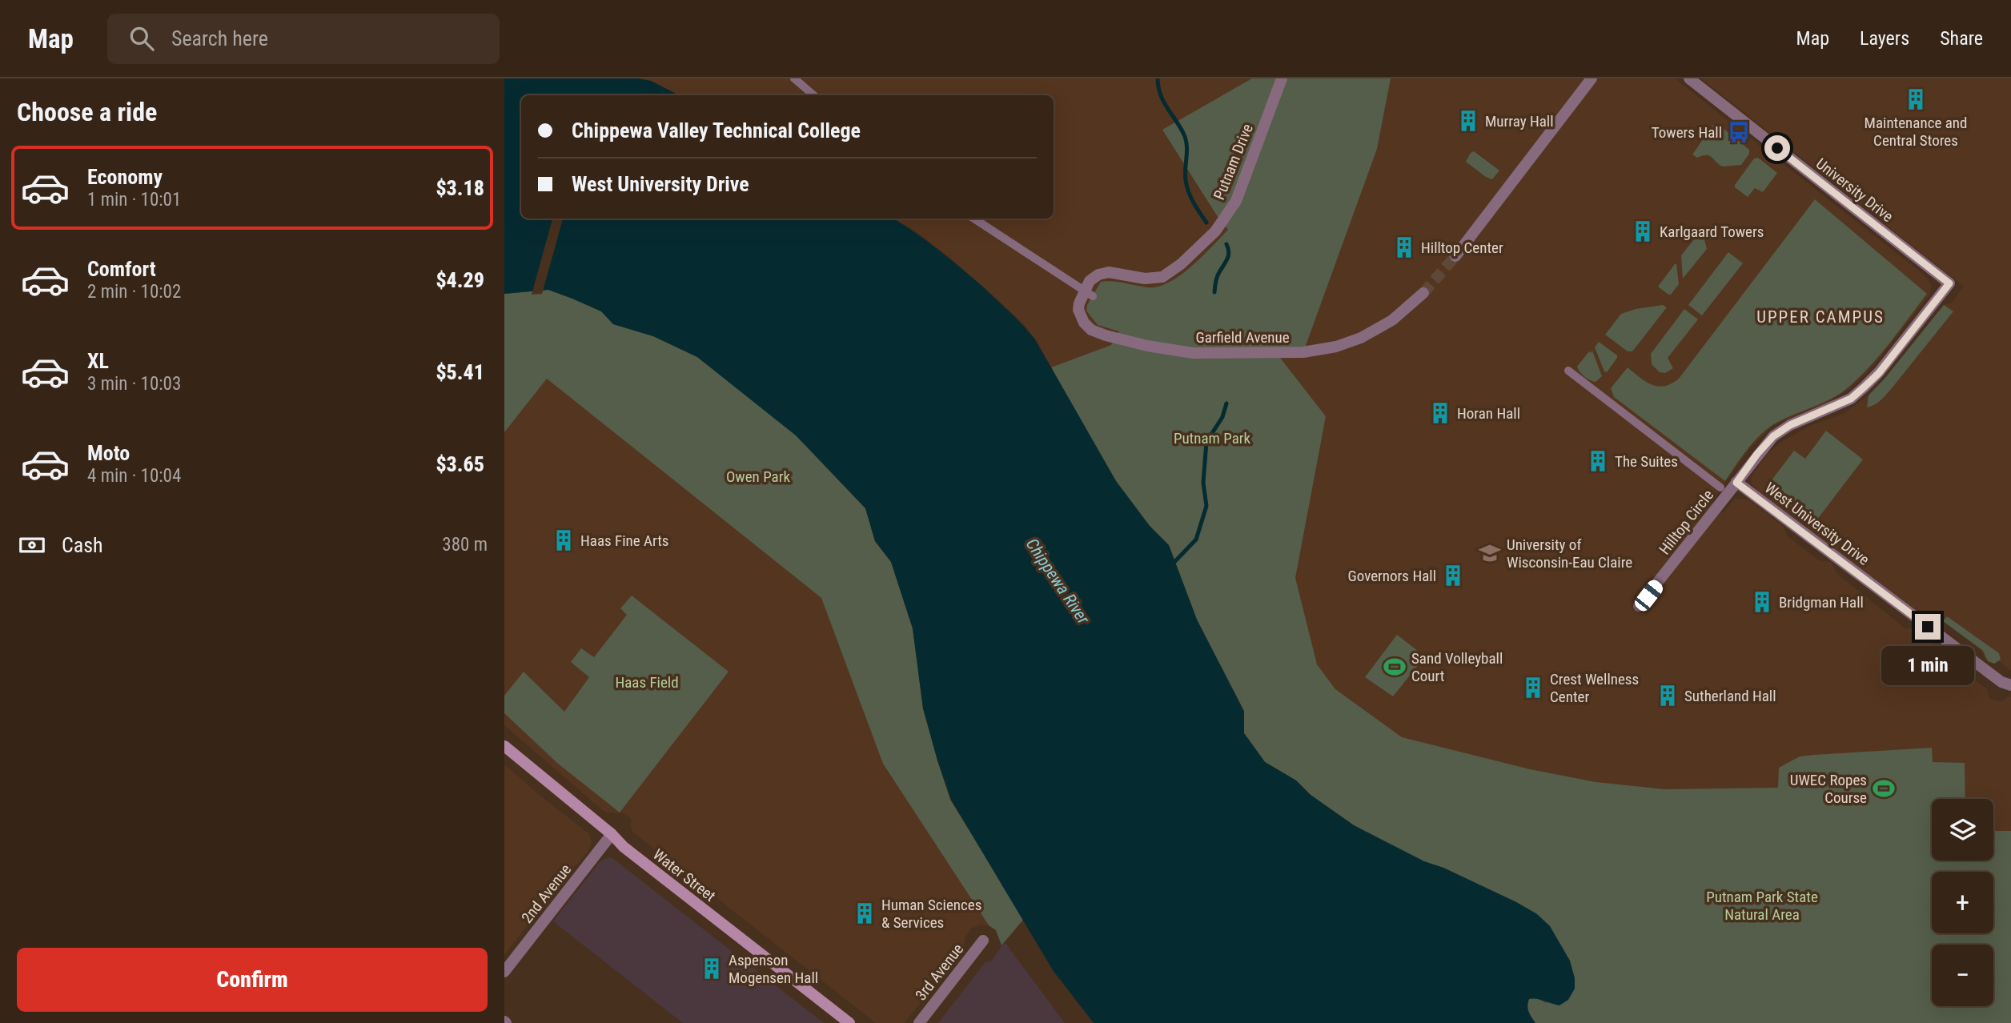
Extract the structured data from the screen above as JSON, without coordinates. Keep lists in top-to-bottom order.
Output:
{
  "streets": {
    "main road": ["Water Street"],
    "street": [
      "Putnam Drive",
      "University Drive",
      "Garfield Avenue",
      "Hilltop Circle",
      "West University Drive",
      "2nd Avenue",
      "3rd Avenue"
    ]
  },
  "crossings": [
    ["Putnam Drive", "Garfield Avenue"],
    ["University Drive", "Hilltop Circle"],
    ["University Drive", "West University Drive"],
    ["Hilltop Circle", "West University Drive"],
    ["Water Street", "2nd Avenue"]
  ],
  "districts": ["UPPER CAMPUS"],
  "water": ["Chippewa River"],
  "parks": [
    "Putnam Park",
    "Owen Park",
    "Haas Field",
    "Putnam Park State Natural Area"
  ],
  "places": {
    "building": [
      "Maintenance and Central Stores",
      "Murray Hall",
      "Karlgaard Towers",
      "Hilltop Center",
      "Horan Hall",
      "The Suites",
      "Haas Fine Arts",
      "Governors Hall",
      "Bridgman Hall",
      "Crest Wellness Center",
      "Sutherland Hall",
      "Human Sciences & Services",
      "Aspenson Mogensen Hall"
    ],
    "bus stop": ["Towers Hall"],
    "school or university": ["University of Wisconsin-Eau Claire"],
    "sports": ["Sand Volleyball Court", "UWEC Ropes Course"]
  },
  "page": {
    "header": "Map",
    "search": "Search here",
    "nav": ["Map", "Layers", "Share"],
    "heading": "Choose a ride",
    "banner": ["Chippewa Valley Technical College", "West University Drive"],
    "list": [
      {
        "name": "Economy",
        "note": "1 min · 10:01",
        "value": "$3.18"
      },
      {
        "name": "Comfort",
        "note": "2 min · 10:02",
        "value": "$4.29"
      },
      {
        "name": "XL",
        "note": "3 min · 10:03",
        "value": "$5.41"
      },
      {
        "name": "Moto",
        "note": "4 min · 10:04",
        "value": "$3.65"
      }
    ],
    "pay": ["Cash", "380 m"],
    "bubble": "1 min",
    "map_buttons": ["+", "−"],
    "buttons": "Confirm"
  }
}
